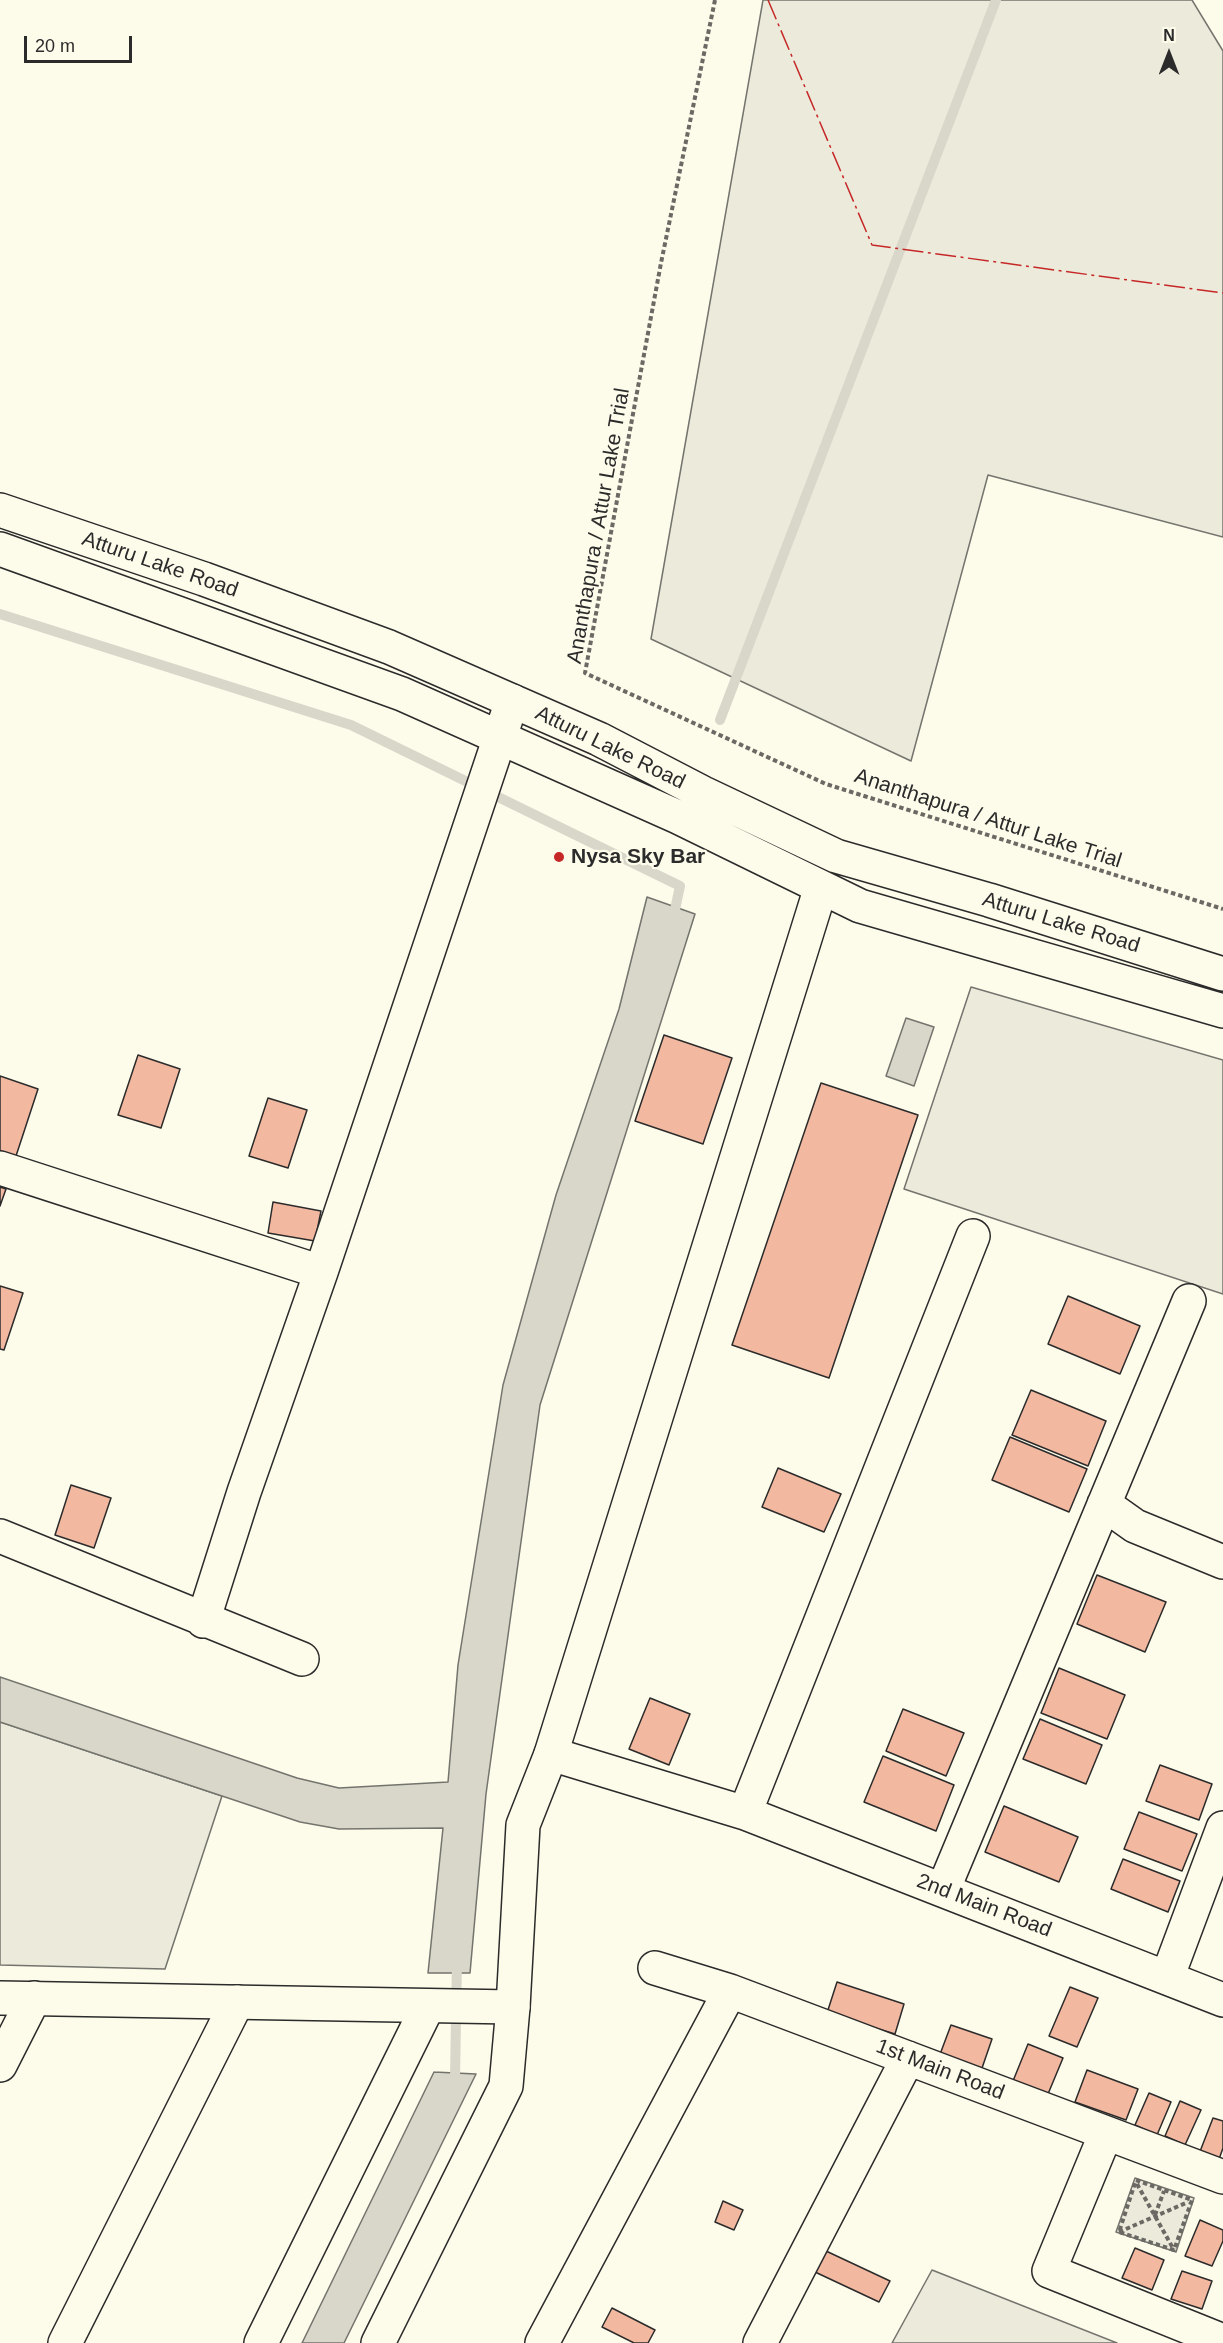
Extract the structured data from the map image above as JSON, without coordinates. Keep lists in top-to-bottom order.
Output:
{
  "streets": {
    "street": ["Atturu Lake Road", "2nd Main Road", "1st Main Road"],
    "path": ["Ananthapura / Attur Lake Trial"]
  },
  "places": ["Nysa Sky Bar"],
  "scale_bar": "20 m",
  "north": "top"
}
